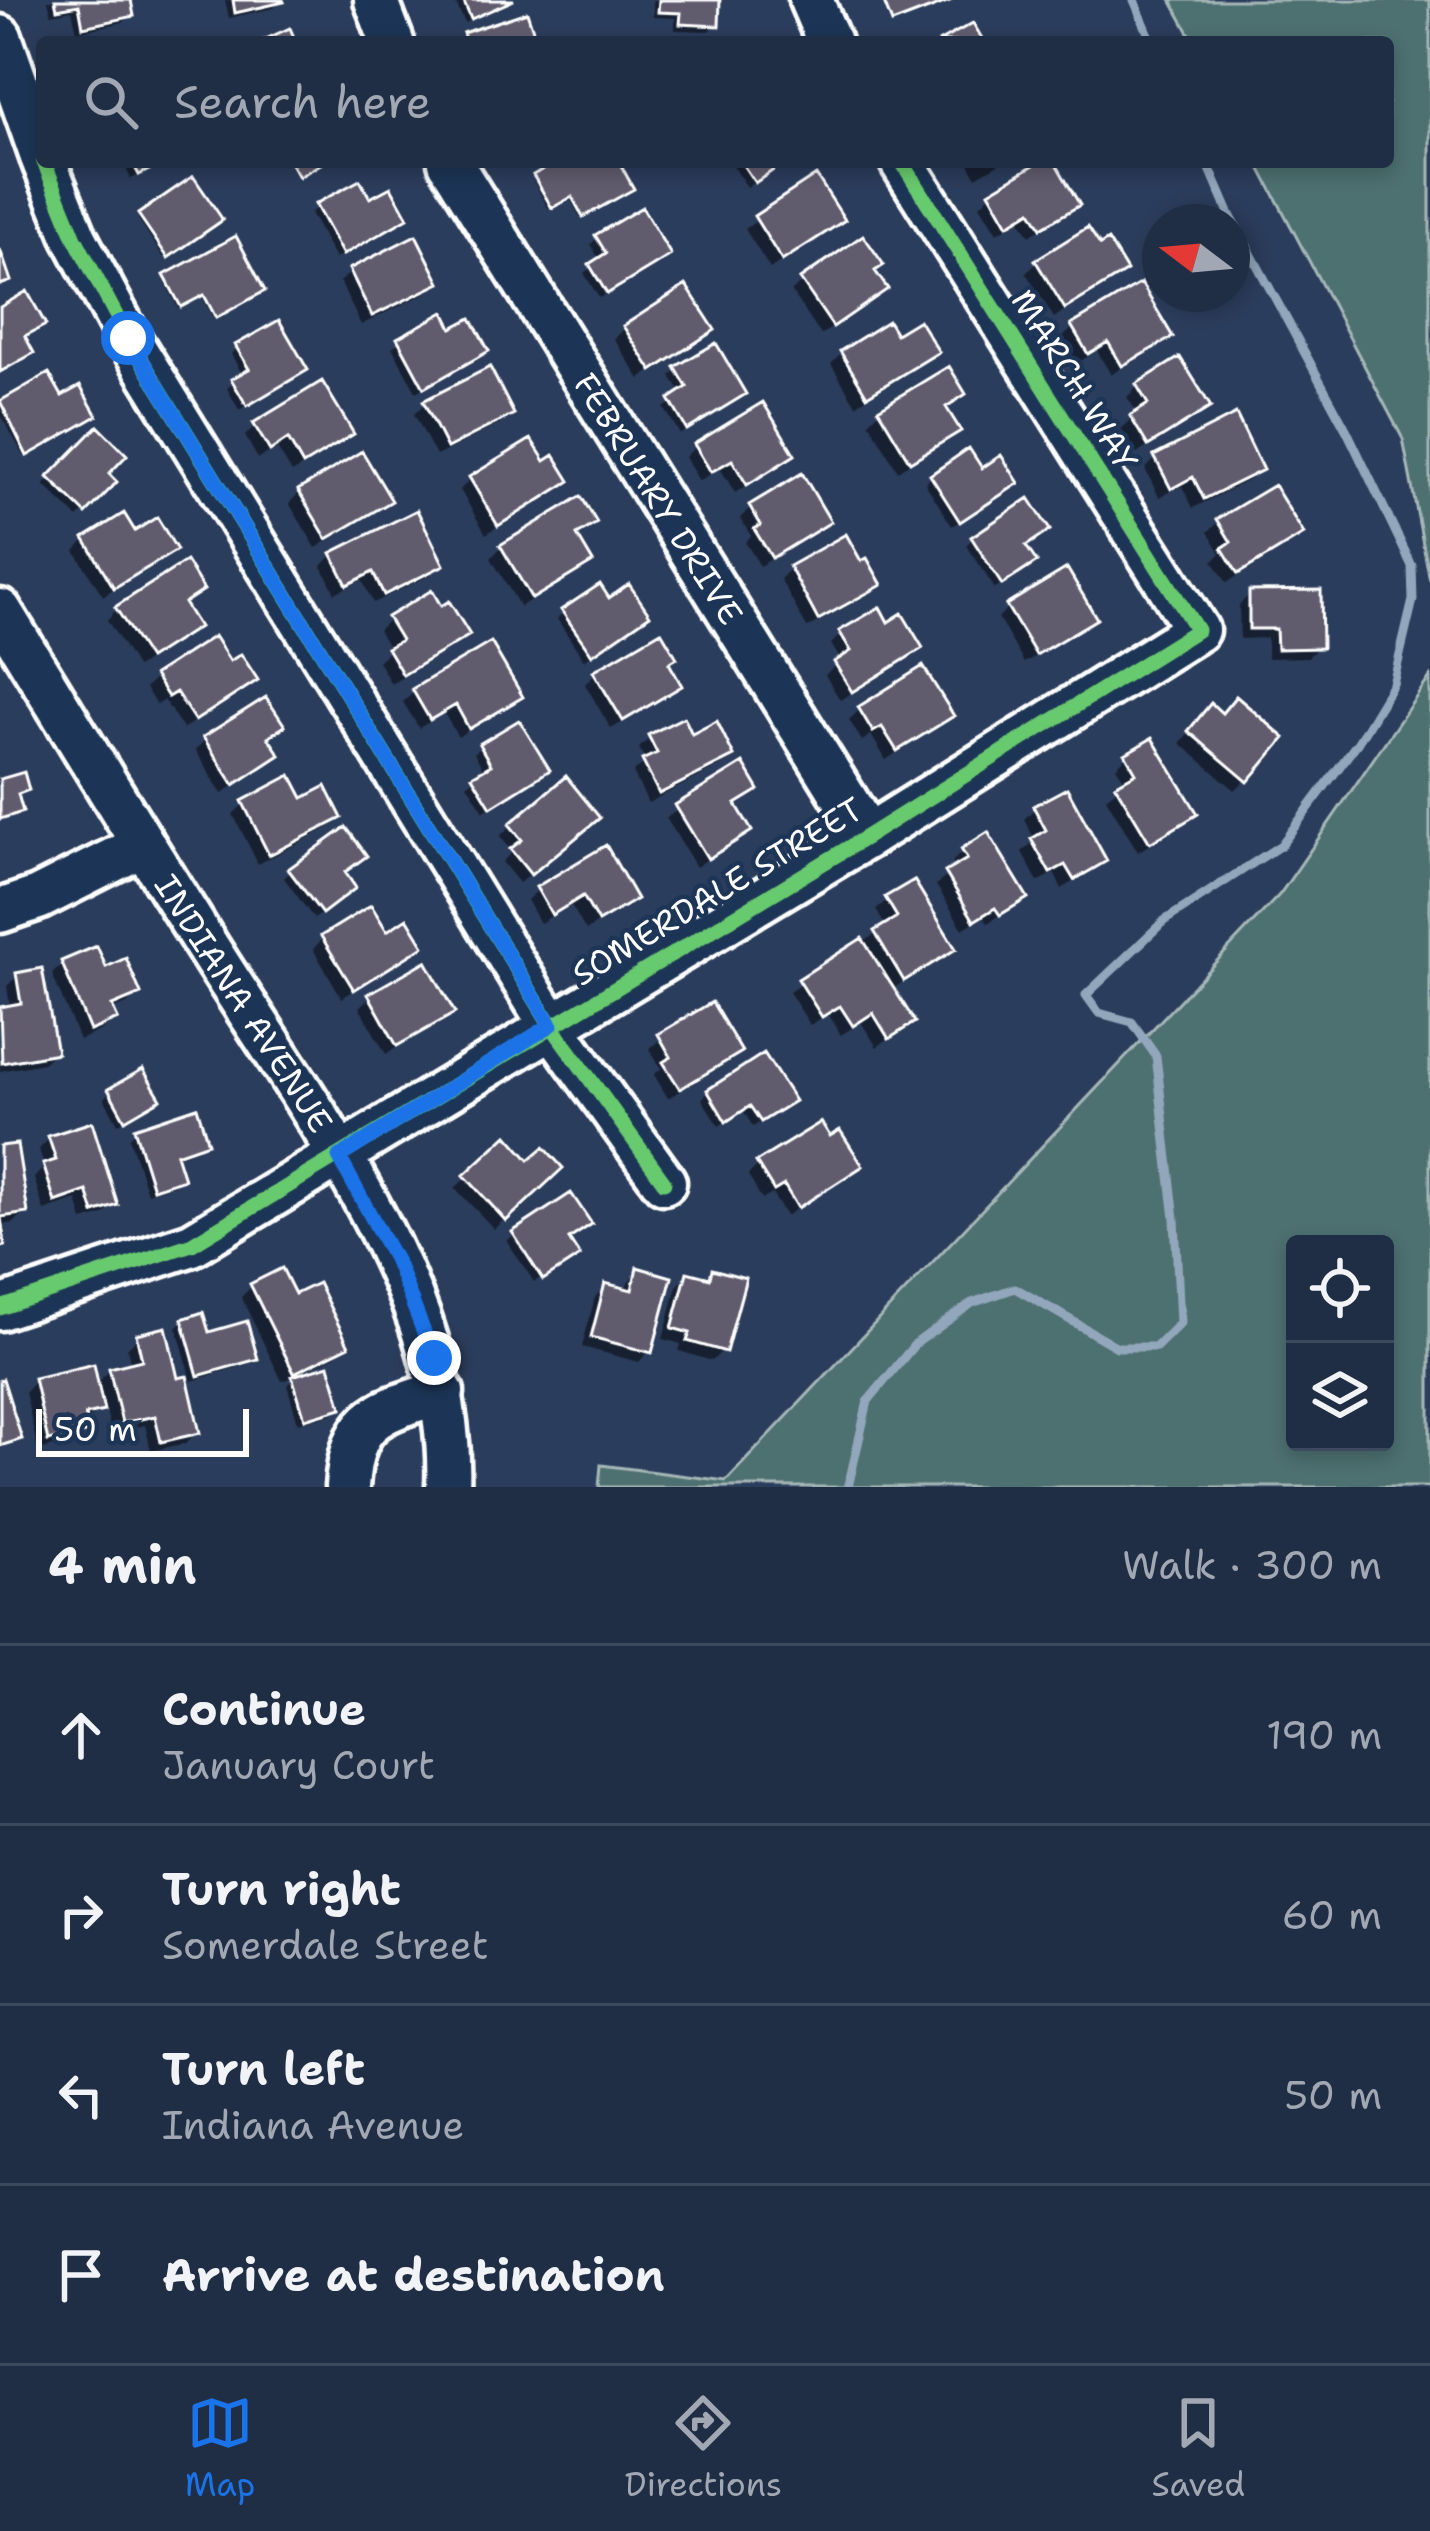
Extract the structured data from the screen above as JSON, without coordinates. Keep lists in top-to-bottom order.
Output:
{
  "streets": {
    "street": [
      "MARCH WAY",
      "FEBRUARY DRIVE",
      "SOMERDALE STREET",
      "INDIANA AVENUE"
    ]
  },
  "crossings": [
    ["MARCH WAY", "SOMERDALE STREET"],
    ["FEBRUARY DRIVE", "SOMERDALE STREET"],
    ["SOMERDALE STREET", "INDIANA AVENUE"]
  ],
  "scale_bar": "50 m",
  "north": "left",
  "page": {
    "search": "Search here",
    "scale": "50 m",
    "heading": ["4 min", "Walk · 300 m"],
    "list": [
      ["Continue", "January Court", "190 m"],
      ["Turn right", "Somerdale Street", "60 m"],
      ["Turn left", "Indiana Avenue", "50 m"],
      "Arrive at destination"
    ],
    "nav": ["Map", "Directions", "Saved"]
  }
}
